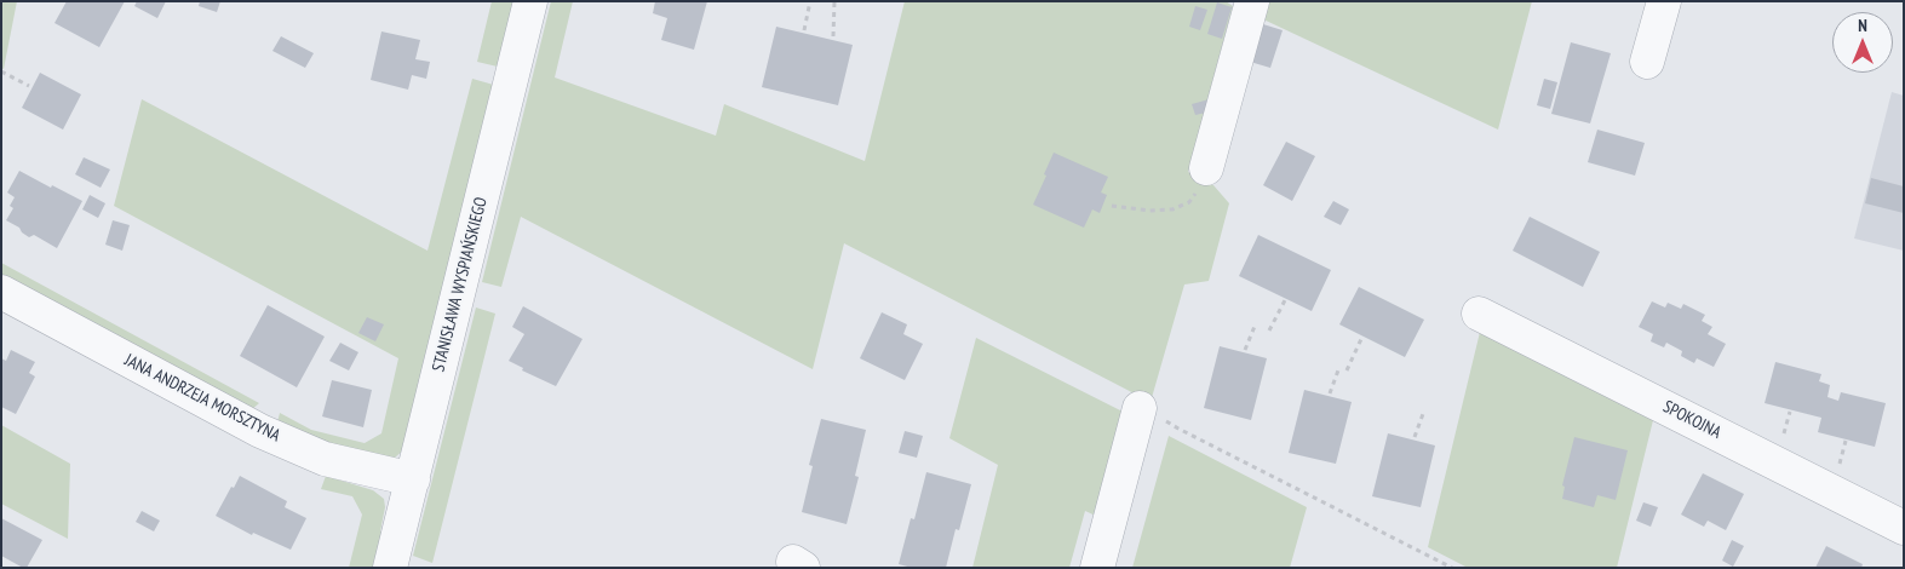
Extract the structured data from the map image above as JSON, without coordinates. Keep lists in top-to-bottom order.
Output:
{
  "streets": {
    "street": ["STANISŁAWA WYSPIAŃSKIEGO", "JANA ANDRZEJA MORSZTYNA", "SPOKOJNA"]
  },
  "crossings": [
    ["STANISŁAWA WYSPIAŃSKIEGO", "JANA ANDRZEJA MORSZTYNA"]
  ],
  "north": "top"
}
